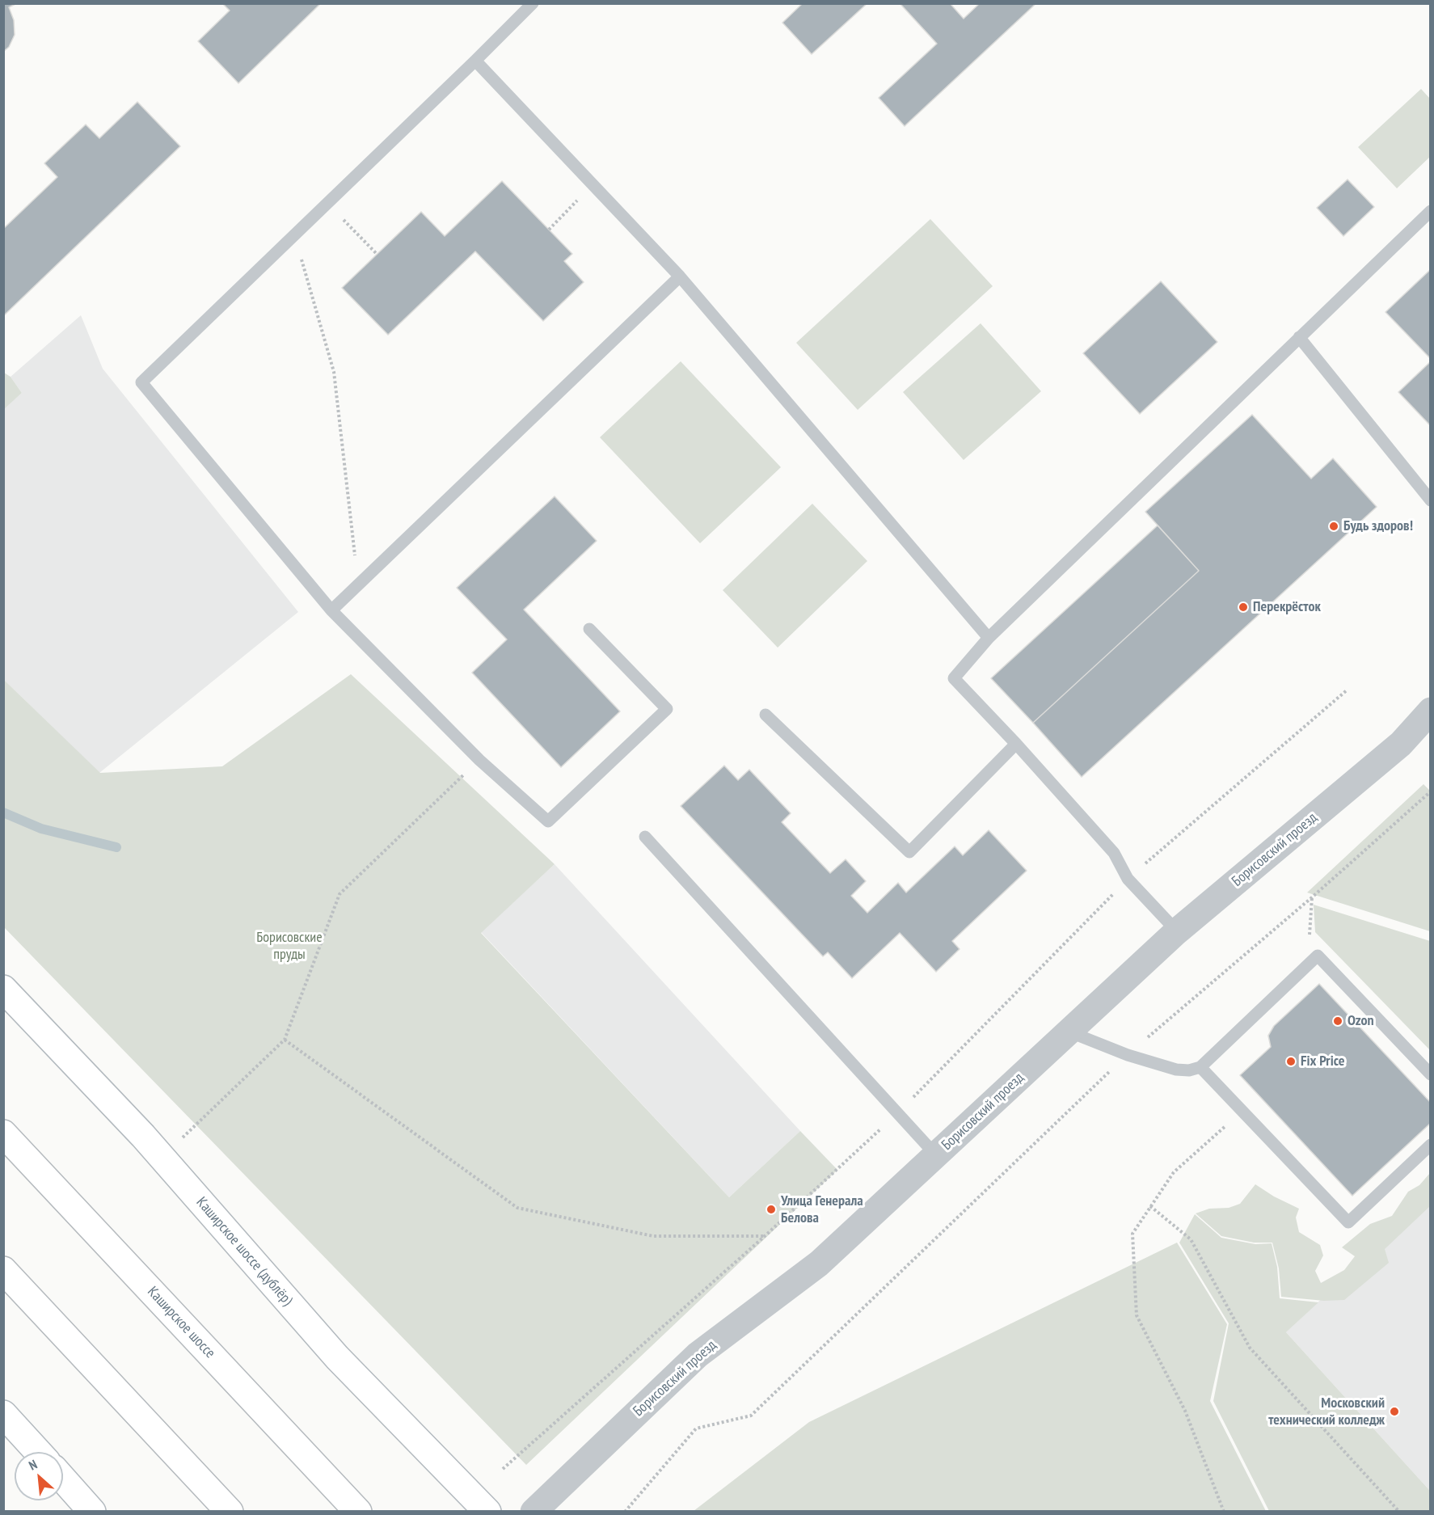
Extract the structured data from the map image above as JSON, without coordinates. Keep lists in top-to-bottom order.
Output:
{
  "streets": {
    "main road": ["Каширское шоссе (дублёр)", "Каширское шоссе"],
    "street": ["Борисовский проезд"]
  },
  "parks": ["Борисовские пруды"],
  "places": [
    "Будь здоров!",
    "Перекрёсток",
    "Ozon",
    "Fix Price",
    "Улица Генерала Белова",
    "Московский технический колледж"
  ],
  "north": "top left"
}
